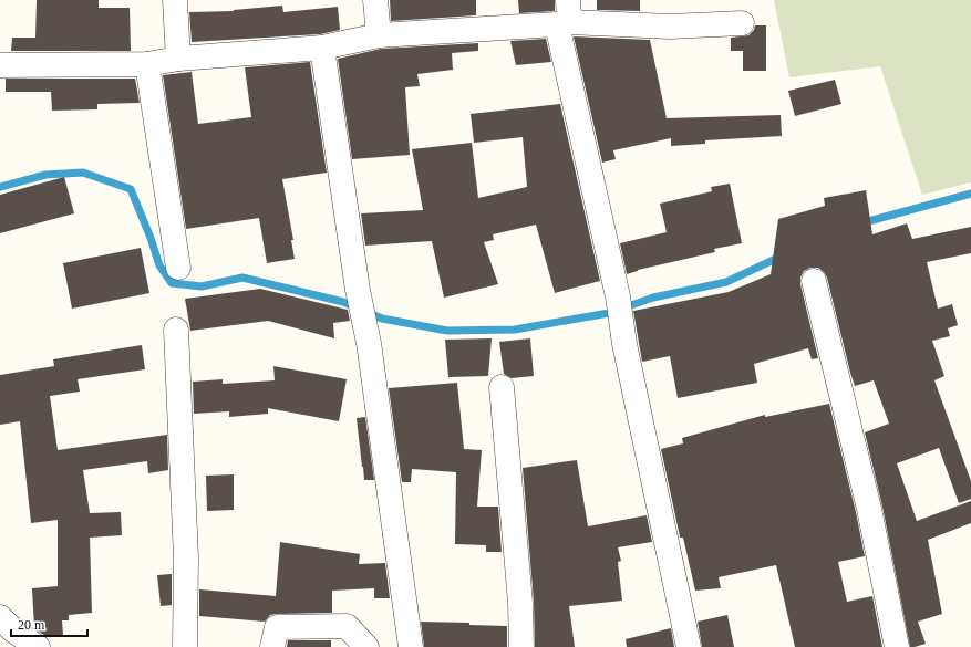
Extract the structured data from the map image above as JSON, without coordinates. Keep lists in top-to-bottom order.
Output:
{
  "scale_bar": "20 m"
}
